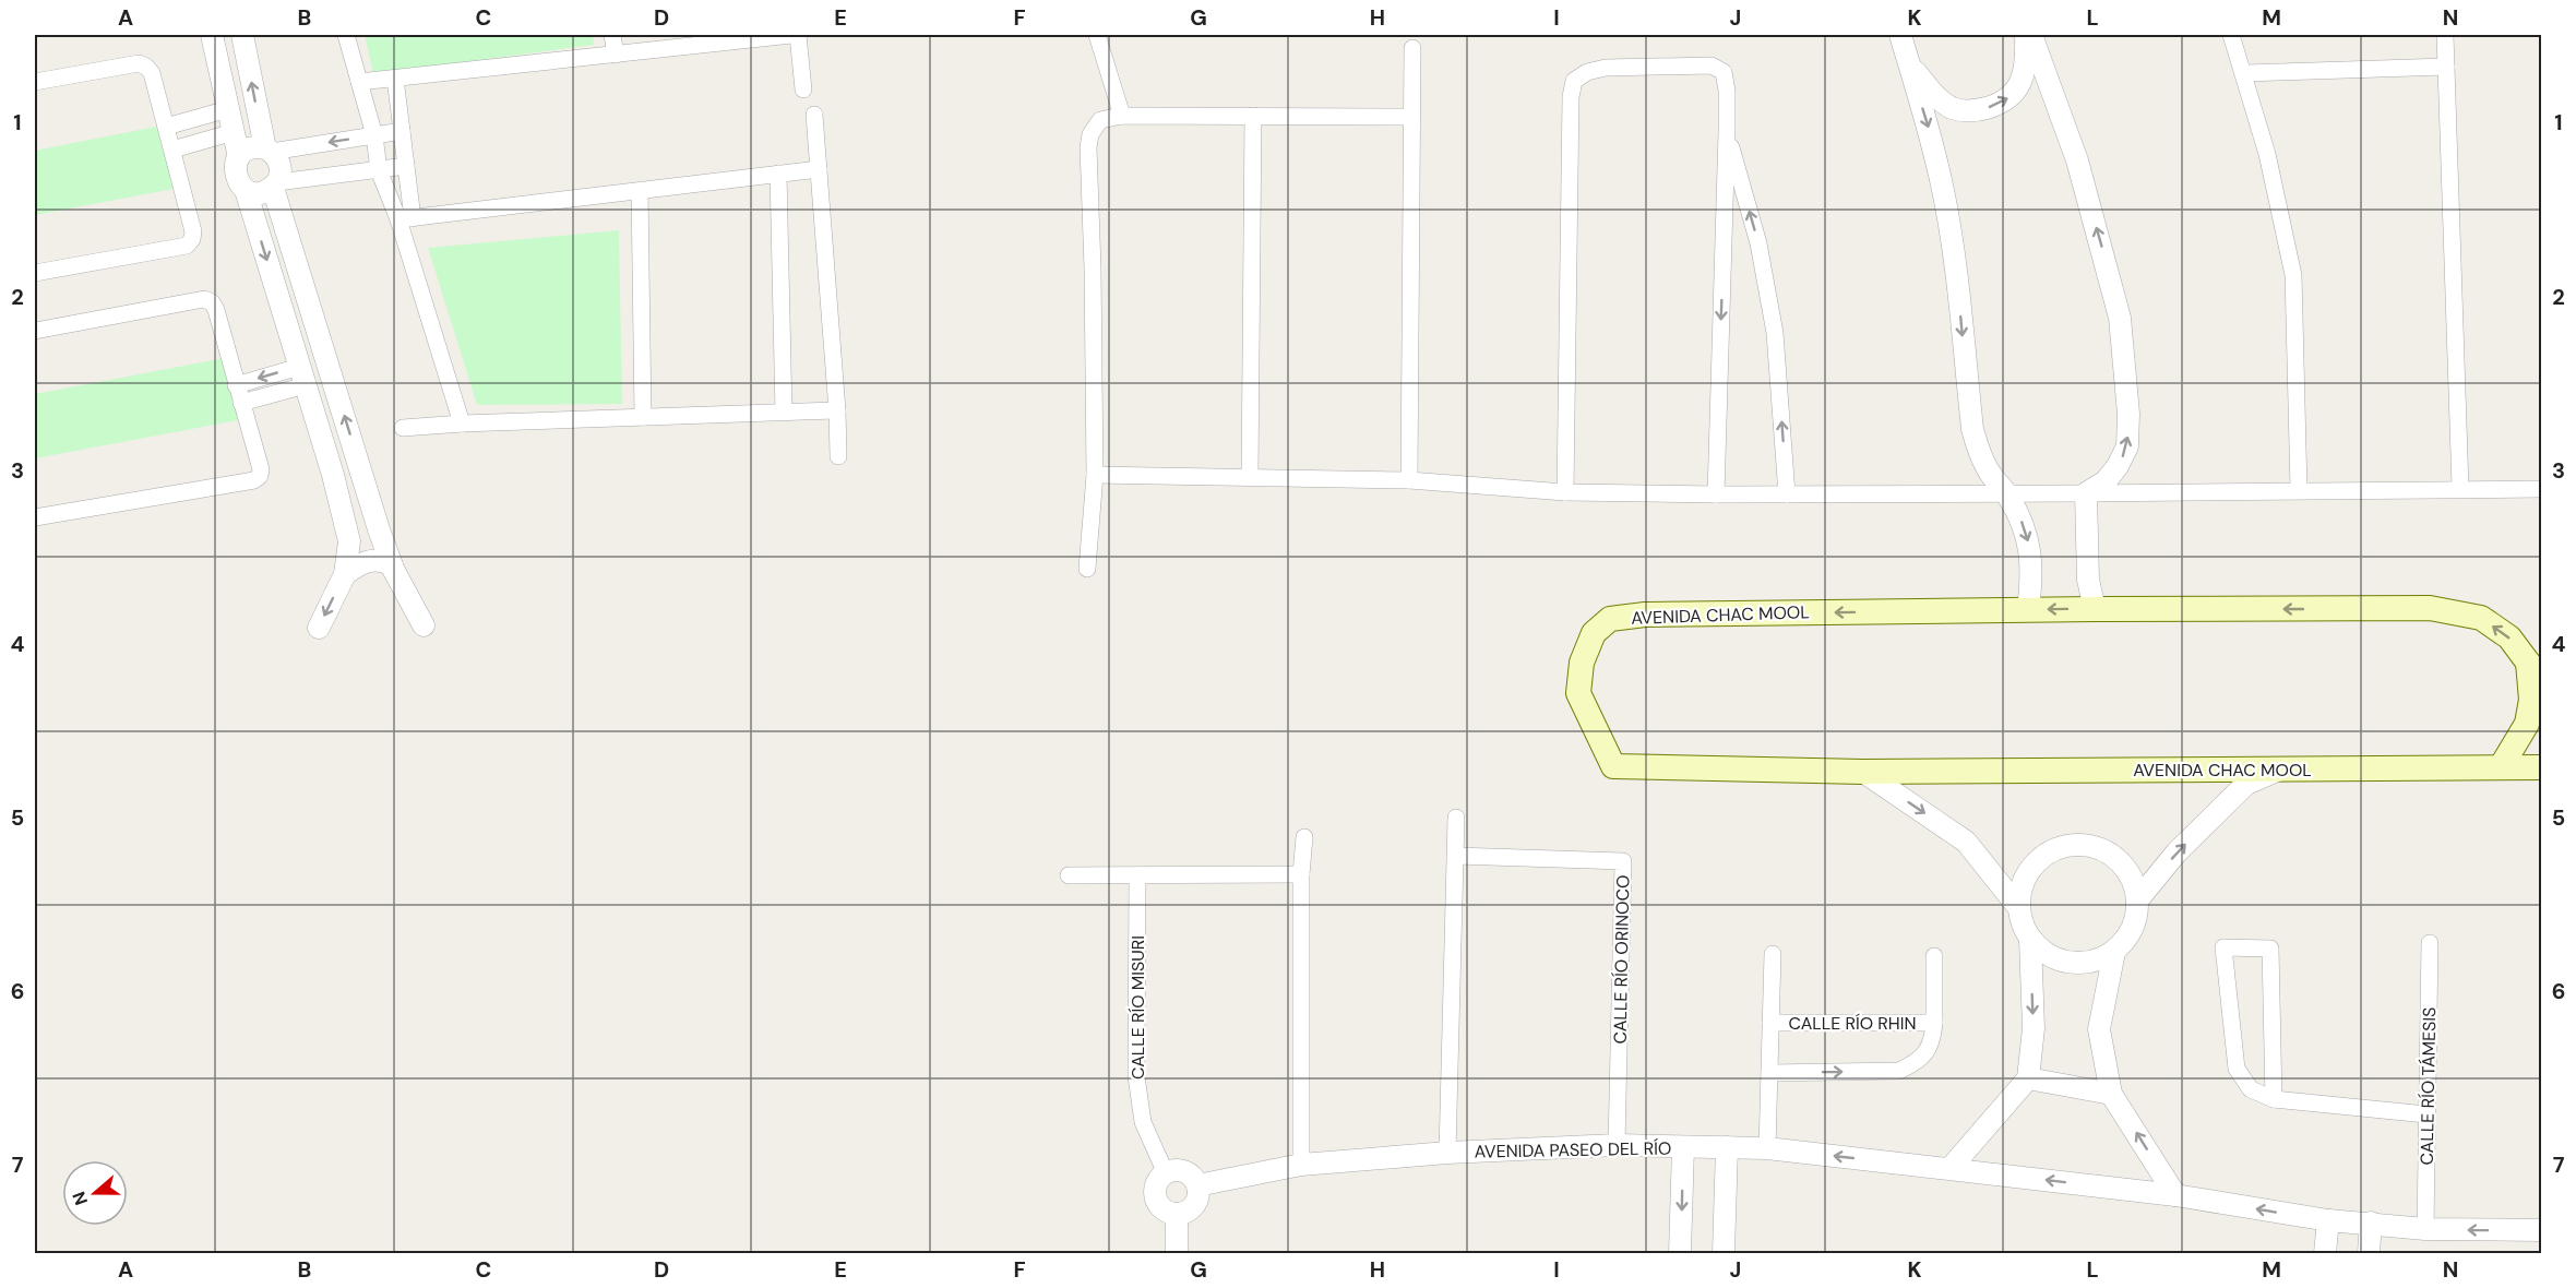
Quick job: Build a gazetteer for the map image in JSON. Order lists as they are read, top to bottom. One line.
{"streets":{"main road":["AVENIDA CHAC MOOL"],"street":["CALLE RÍO ORINOCO","CALLE RÍO MISURI","CALLE RÍO RHIN","CALLE RÍO TÁMESIS","AVENIDA PASEO DEL RÍO"]},"crossings":[["CALLE RÍO ORINOCO","AVENIDA PASEO DEL RÍO"],["CALLE RÍO MISURI","AVENIDA PASEO DEL RÍO"],["CALLE RÍO RHIN","AVENIDA PASEO DEL RÍO"],["CALLE RÍO TÁMESIS","AVENIDA PASEO DEL RÍO"]],"one_way":["AVENIDA PASEO DEL RÍO"],"north":"left","grid":{"columns":["A","B","C","D","E","F","G","H","I","J","K","L","M","N"],"rows":["1","2","3","4","5","6","7"]}}
